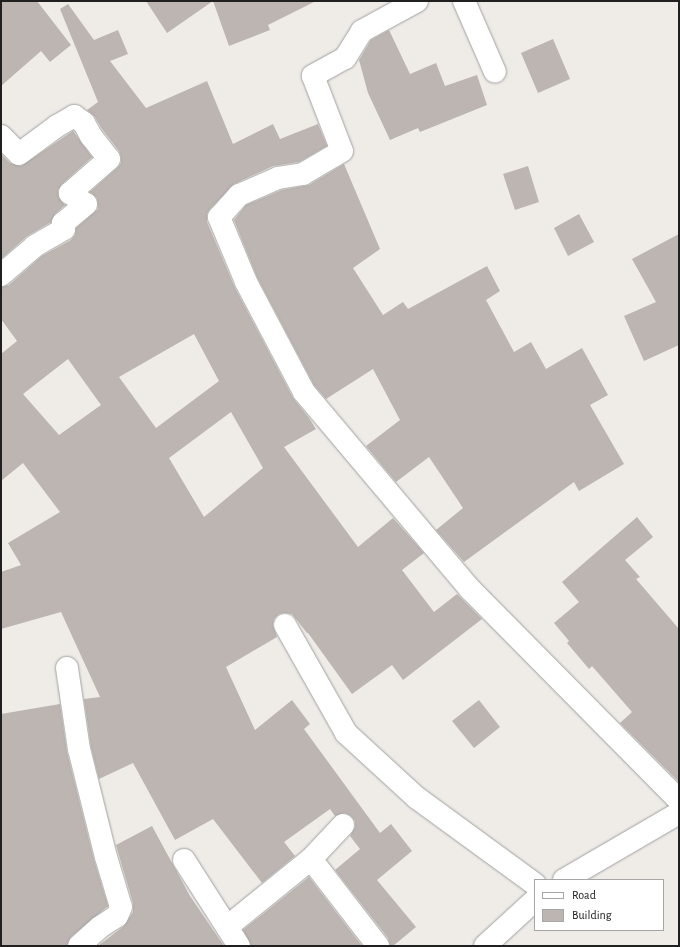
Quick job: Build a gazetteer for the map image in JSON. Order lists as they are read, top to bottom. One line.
{"legend":["Road","Building"]}
